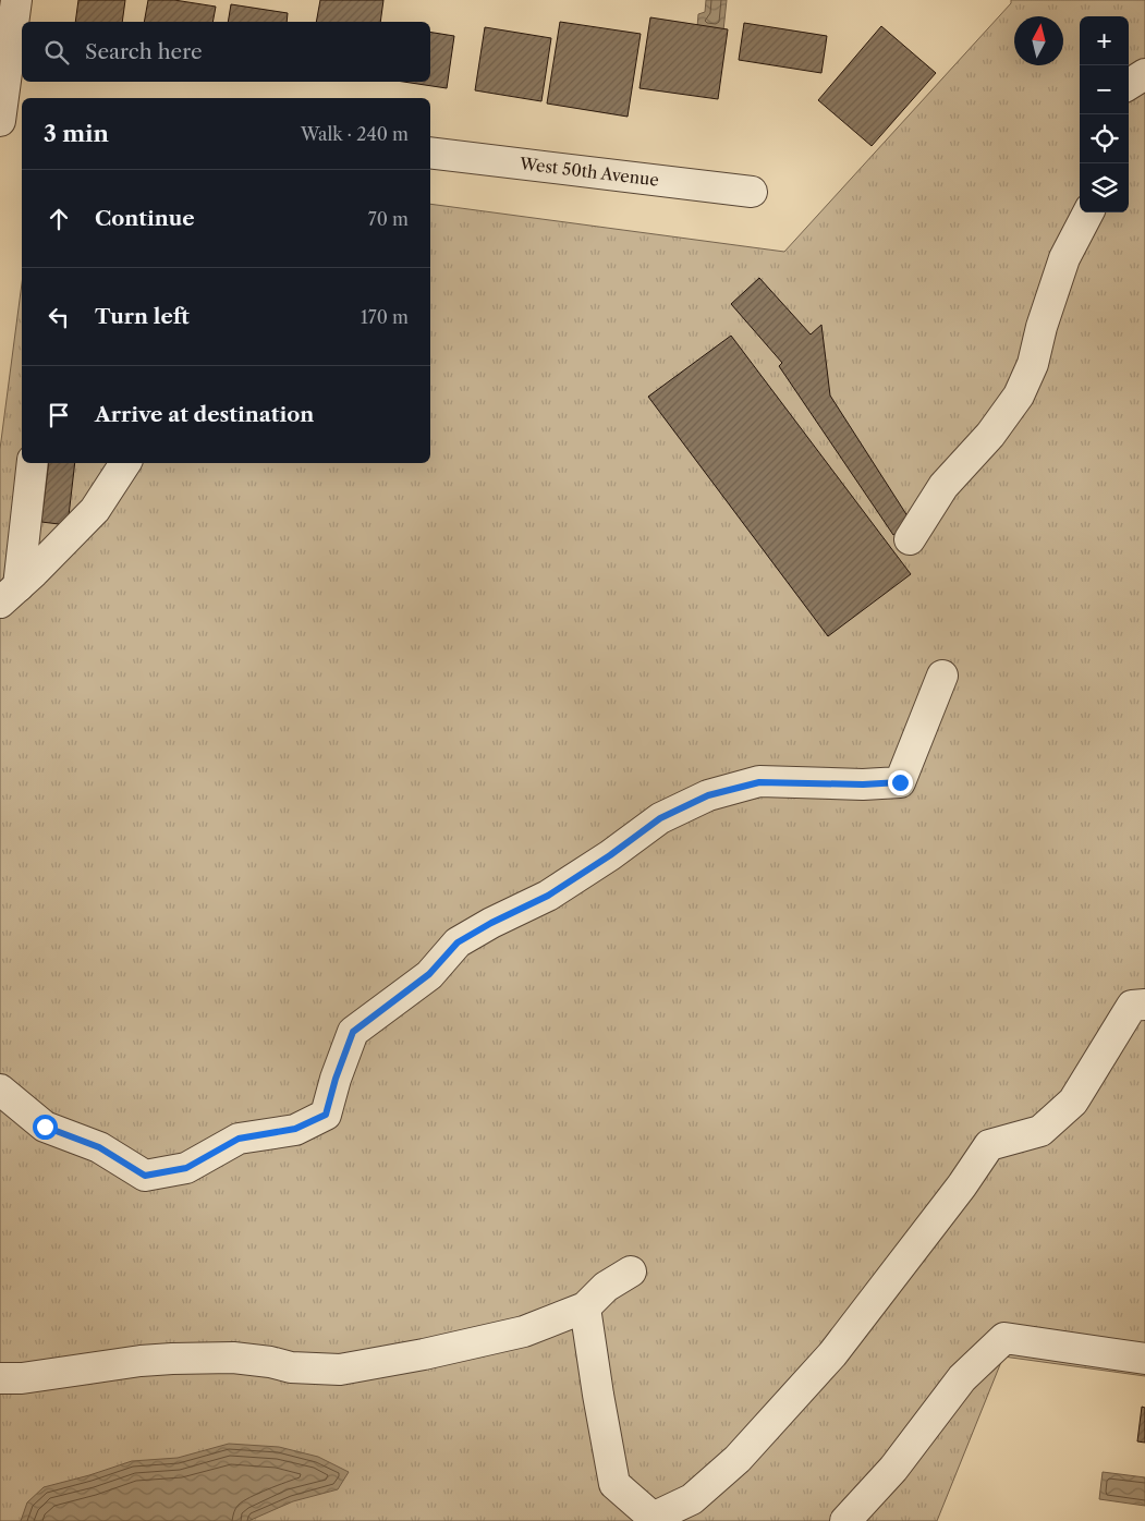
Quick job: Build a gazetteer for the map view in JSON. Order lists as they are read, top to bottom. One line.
{"streets":{"street":["West 50th Avenue"]},"north":"top","page":{"map_buttons":["+","−"],"search":"Search here","heading":["3 min","Walk · 240 m"],"list":[["Continue","70 m"],["Turn left","170 m"],"Arrive at destination"]}}
